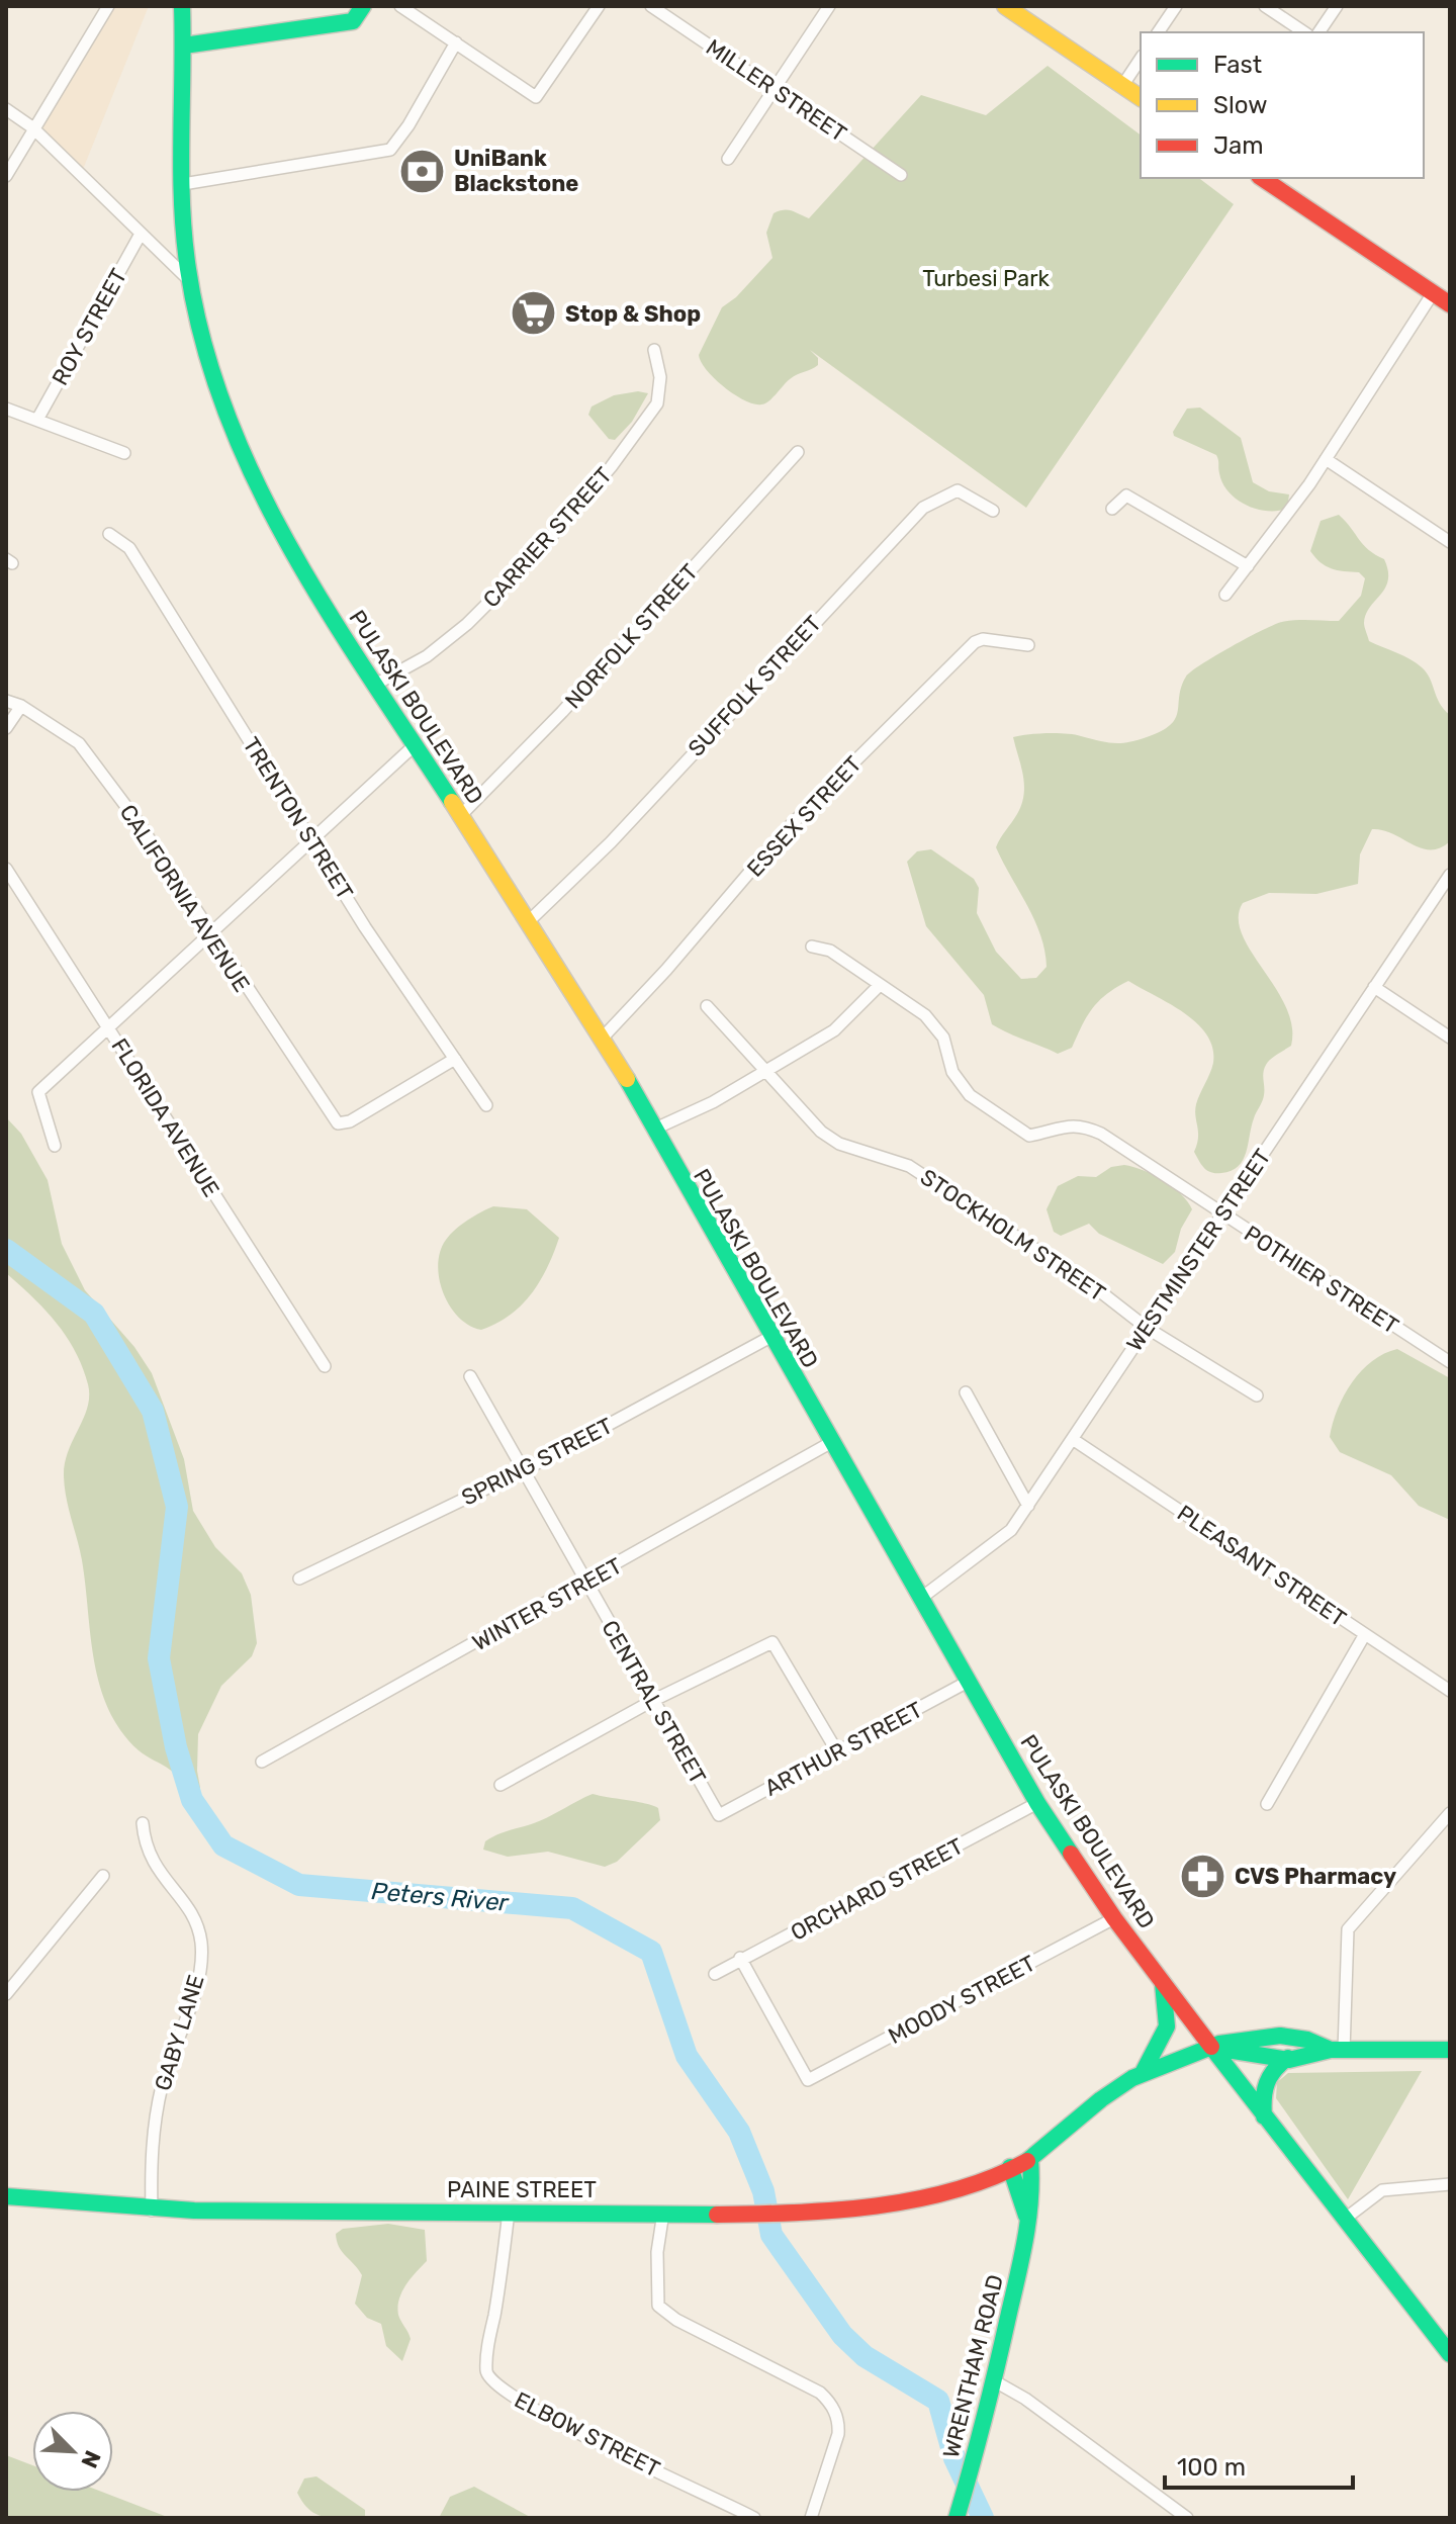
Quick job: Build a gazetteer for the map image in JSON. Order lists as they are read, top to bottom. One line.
{"streets":{"main road":["PULASKI BOULEVARD","PAINE STREET","WRENTHAM ROAD"],"street":["MILLER STREET","ROY STREET","CARRIER STREET","NORFOLK STREET","SUFFOLK STREET","ESSEX STREET","TRENTON STREET","CALIFORNIA AVENUE","FLORIDA AVENUE","STOCKHOLM STREET","WESTMINSTER STREET","POTHIER STREET","SPRING STREET","PLEASANT STREET","WINTER STREET","CENTRAL STREET","ARTHUR STREET","ORCHARD STREET","MOODY STREET","GABY LANE","ELBOW STREET"]},"crossings":[["CARRIER STREET","PULASKI BOULEVARD"],["NORFOLK STREET","PULASKI BOULEVARD"],["SUFFOLK STREET","PULASKI BOULEVARD"],["PULASKI BOULEVARD","ESSEX STREET"],["PULASKI BOULEVARD","WESTMINSTER STREET"],["PULASKI BOULEVARD","SPRING STREET"],["PULASKI BOULEVARD","WINTER STREET"],["PULASKI BOULEVARD","ARTHUR STREET"],["PULASKI BOULEVARD","ORCHARD STREET"],["PULASKI BOULEVARD","MOODY STREET"],["PULASKI BOULEVARD","PAINE STREET"],["TRENTON STREET","CALIFORNIA AVENUE"],["STOCKHOLM STREET","WESTMINSTER STREET"],["WESTMINSTER STREET","POTHIER STREET"],["WESTMINSTER STREET","PLEASANT STREET"],["SPRING STREET","CENTRAL STREET"],["WINTER STREET","CENTRAL STREET"],["CENTRAL STREET","ARTHUR STREET"],["ORCHARD STREET","MOODY STREET"],["GABY LANE","PAINE STREET"],["PAINE STREET","WRENTHAM ROAD"],["PAINE STREET","ELBOW STREET"]],"water":["Peters River"],"parks":["Turbesi Park"],"places":{"bank":["UniBank Blackstone"],"supermarket":["Stop & Shop"],"pharmacy":["CVS Pharmacy"]},"legend":["Fast","Slow","Jam"],"scale_bar":"100 m","north":"bottom right"}
